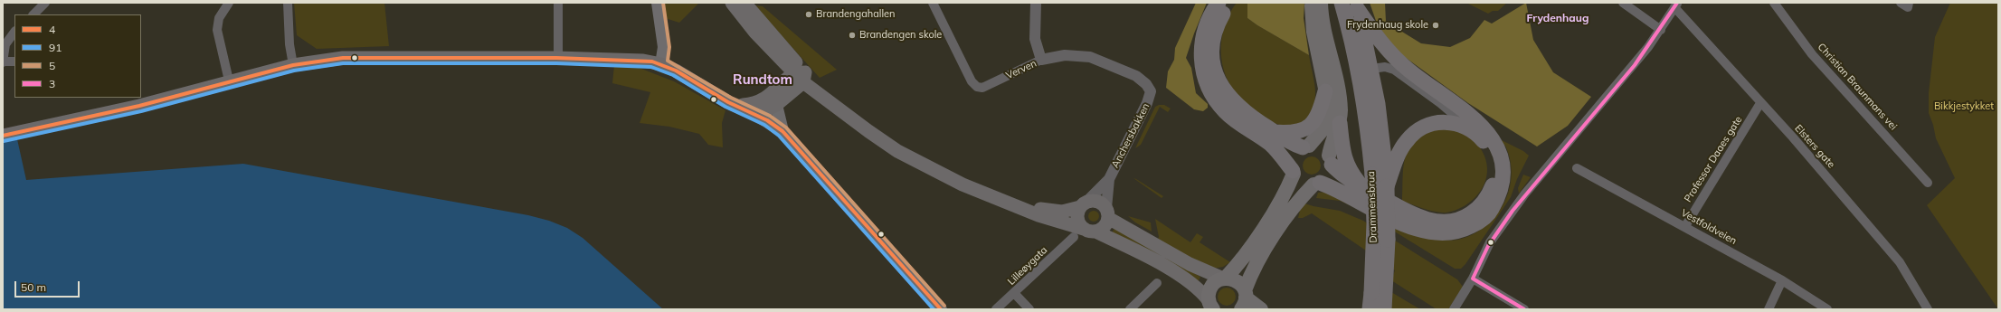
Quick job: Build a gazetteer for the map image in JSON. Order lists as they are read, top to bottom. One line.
{"streets":{"highway":["Drammensbrua"],"street":["Verven","Christian Braunmans vei","Anchersbakken","Elsters gate","Professor Daaes gate","Vestfoldveien","Lilleøygata"]},"crossings":[["Verven","Anchersbakken"],["Elsters gate","Professor Daaes gate"],["Professor Daaes gate","Vestfoldveien"]],"districts":["Frydenhaug","Rundtom"],"parks":["Bikkjestykket"],"places":["Brandengahallen","Frydenhaug skole","Brandengen skole"],"lines":["transit line 5","transit line 3","transit line 4","transit line 91"],"legend":["4","91","5","3"],"scale_bar":"50 m"}
